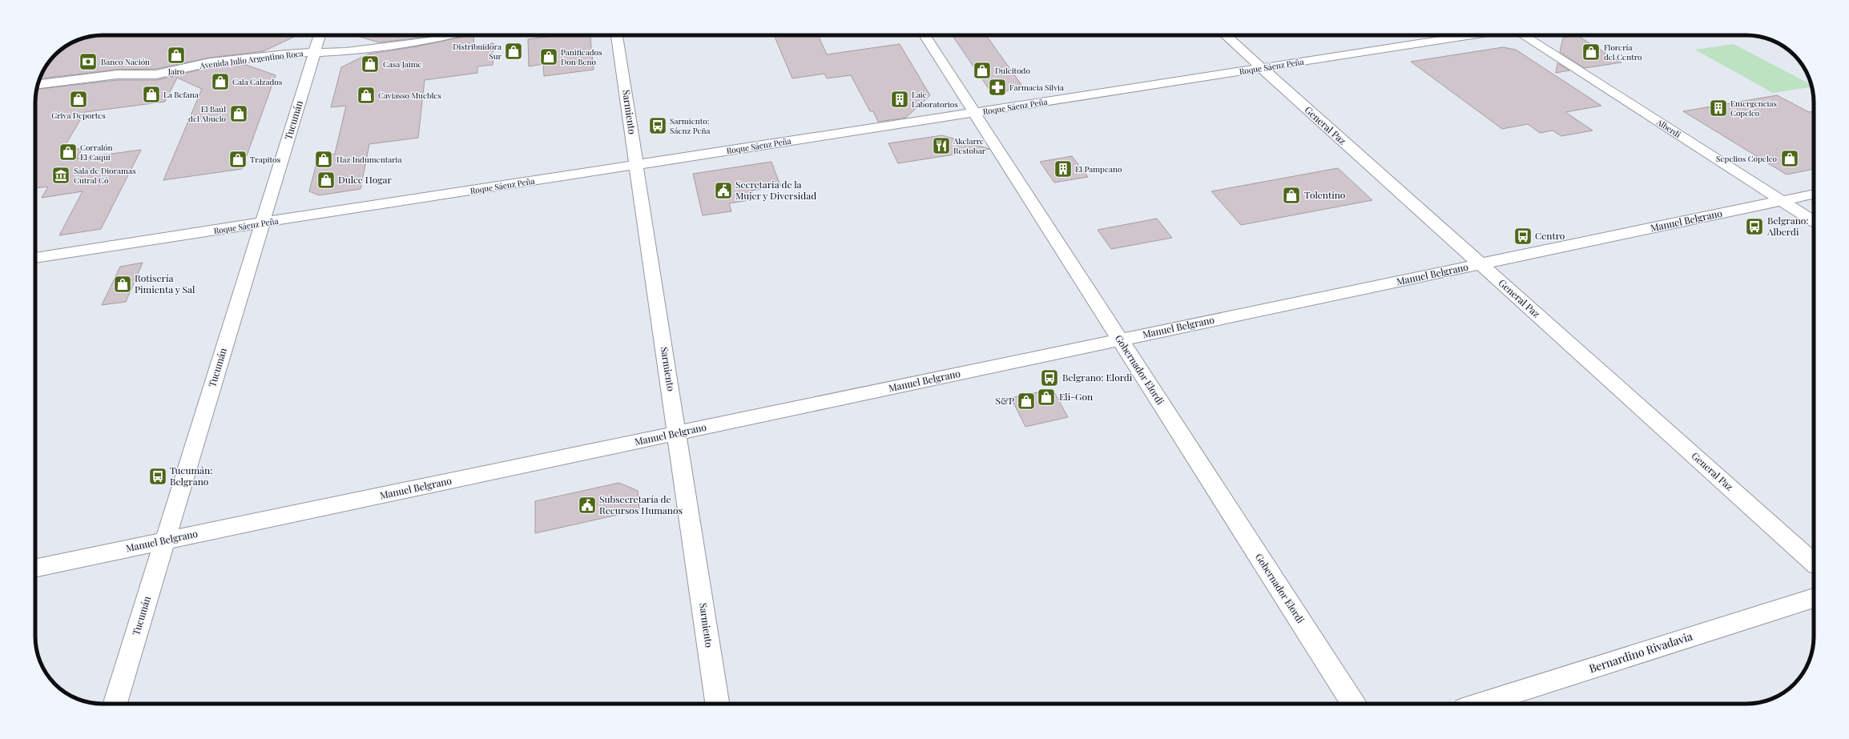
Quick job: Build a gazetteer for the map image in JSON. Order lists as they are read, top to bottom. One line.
{"streets":{"street":["Avenida Julio Argentino Roca","Roque Sáenz Peña","Sarmiento","Tucumán","General Paz","Alberdi","Manuel Belgrano","Gobernador Elordi","Bernardino Rivadavia"]},"crossings":[["Avenida Julio Argentino Roca","Tucumán"],["Roque Sáenz Peña","Sarmiento"],["Roque Sáenz Peña","Tucumán"],["Roque Sáenz Peña","General Paz"],["Roque Sáenz Peña","Gobernador Elordi"],["Sarmiento","Manuel Belgrano"],["Tucumán","Manuel Belgrano"],["General Paz","Manuel Belgrano"],["Alberdi","Manuel Belgrano"],["Manuel Belgrano","Gobernador Elordi"]],"places":{"shop":["Distribuidora Sur","Florería del Centro","Jairo","Panificados Don Beno","Casa Jaime","Dulcitodo","Cala Calzados","La Befana","Caviasso Muebles","Griva Deportes","El Baúl del Abuelo","Corralón El Caqui","Sepelios Copelco","Trapitos","Haz Indumentaria","Dulce Hogar","Tolentino","Rotisería Pimienta y Sal","Eli-Gon","S&P"],"bank":["Banco Nación"],"pharmacy":["Farmacia Silvia"],"building":["Laic Laboratorios","Emergencias Copelco","El Pampeano"],"bus stop":["Sarmiento: Sáenz Peña","Belgrano: Alberdi","Centro","Belgrano: Elordi","Tucumán: Belgrano"],"restaurant":["Akelarre Restobar"],"museum":["Sala de Dioramas Cutral Có"],"public building":["Secretaria de la Mujer y Diversidad","Subsecretaría de Recursos Humanos"]}}
